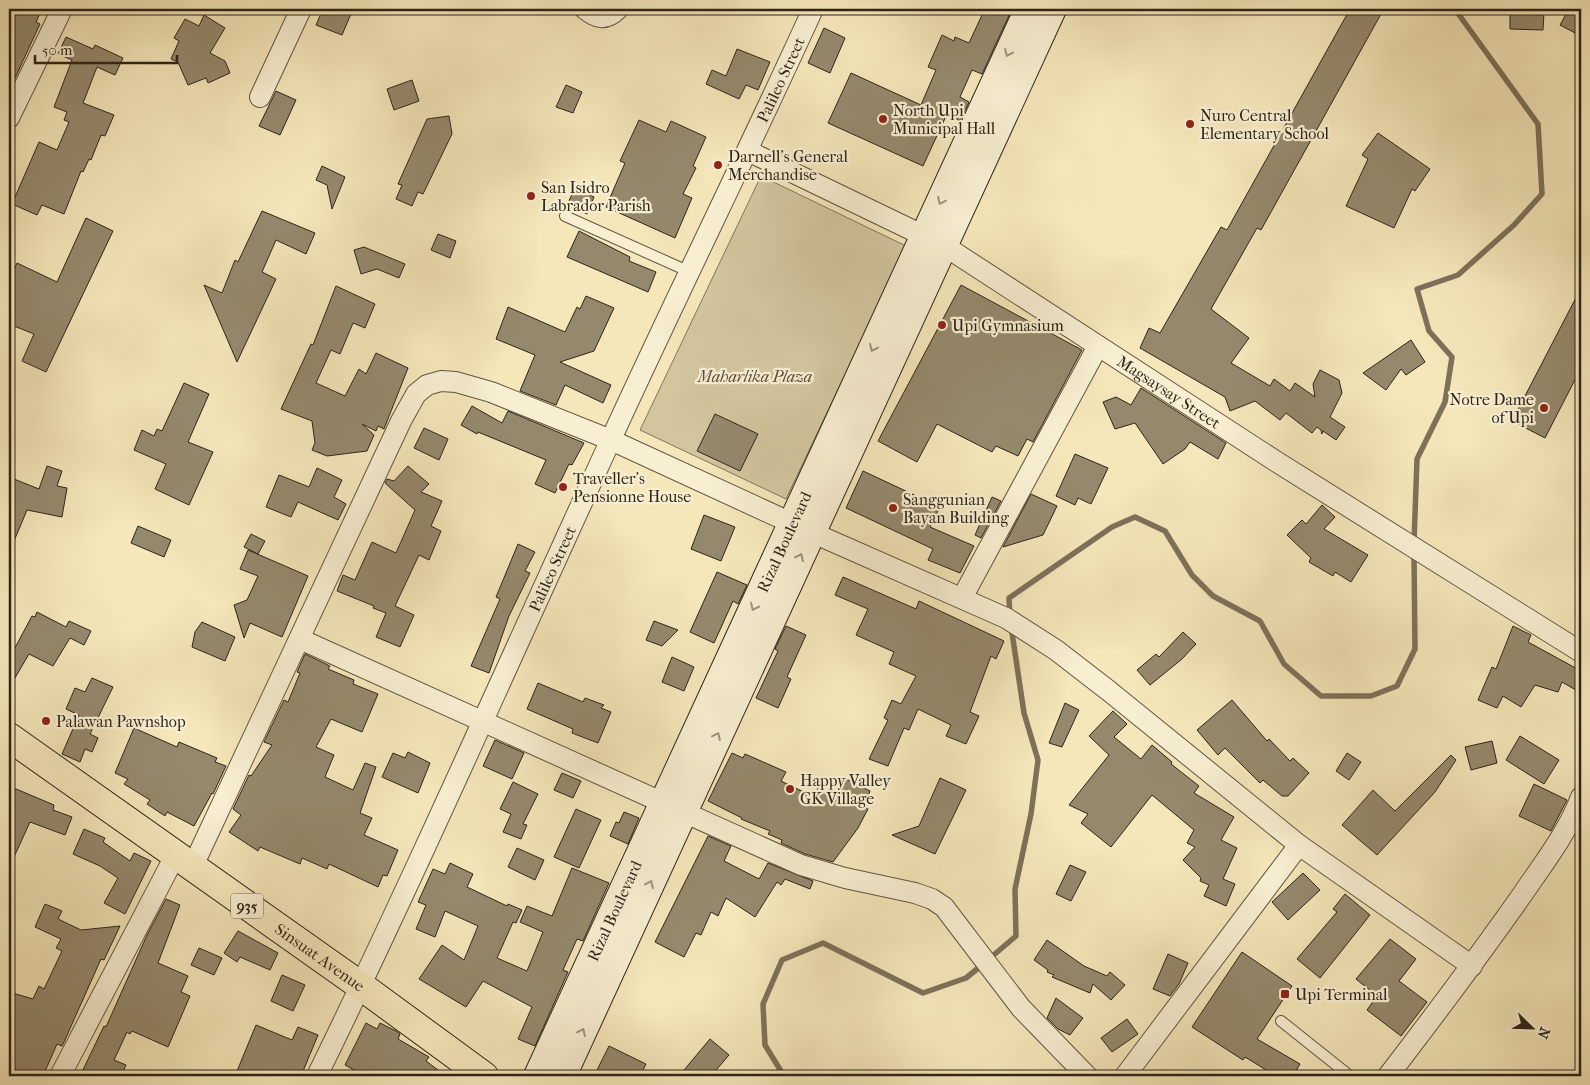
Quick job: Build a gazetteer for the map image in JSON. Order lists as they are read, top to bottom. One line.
{"streets":{"main road":["Rizal Boulevard","935","Sinsuat Avenue"],"street":["Palileo Street","Magsaysay Street"]},"crossings":[["Palileo Street","Magsaysay Street"],["Palileo Street","Sinsuat Avenue"],["Magsaysay Street","Rizal Boulevard"]],"parks":["Maharlika Plaza"],"places":{"other":["North Upi Municipal Hall","Nuro Central Elementary School","Darnell's General Merchandise","San Isidro Labrador Parish","Upi Gymnasium","Notre Dame of Upi","Traveller's Pensionne House","Sanggunian Bayan Building","Palawan Pawnshop","Happy Valley GK Village"],"transit":["Upi Terminal"]},"scale_bar":"50 m","north":"bottom right"}
